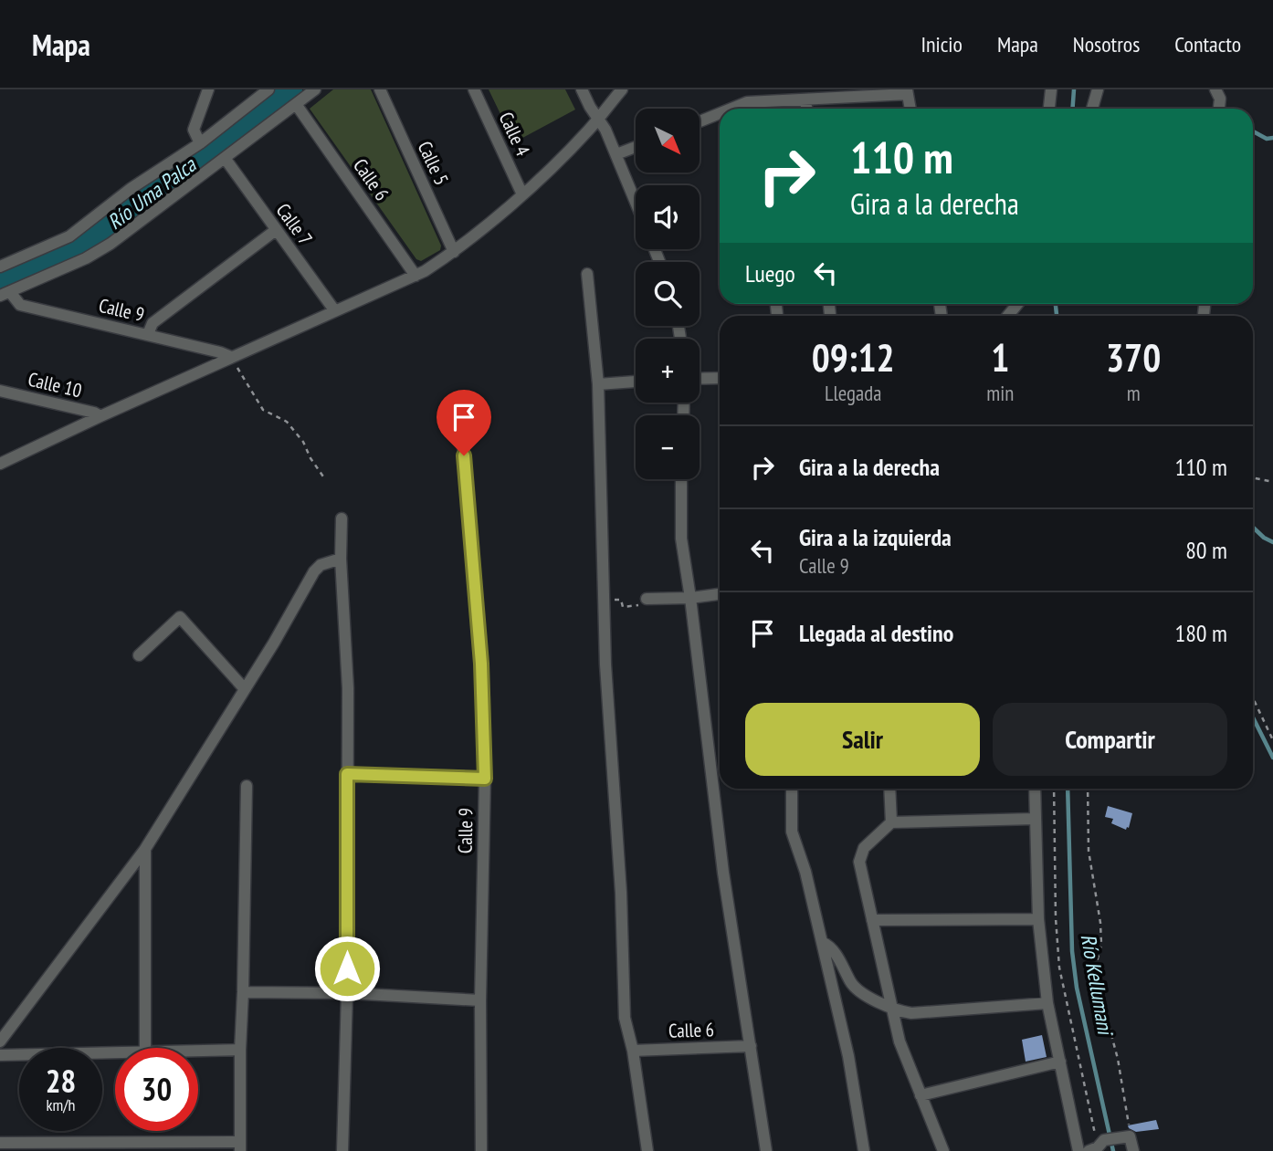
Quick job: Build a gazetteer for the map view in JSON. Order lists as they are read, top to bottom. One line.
{"streets":{"street":["Calle 4","Calle 5","Calle 6","Calle 7","Calle 9","Calle 10"]},"water":["Río Uma Palca","Río Kellumani"],"north":"bottom right","page":{"header":"Mapa","nav":["Inicio","Mapa","Nosotros","Contacto"],"map_buttons":["+","−"],"turn":["110 m","Gira a la derecha"],"then":"Luego","eta":["09:12","Llegada","1","min","370","m"],"list":[{"name":"Gira a la derecha","value":"110 m"},{"name":"Gira a la izquierda","note":"Calle 9","value":"80 m"},{"name":"Llegada al destino","value":"180 m"}],"buttons":["Salir","Compartir"],"speed":"28 km/h","limit":"30"}}
